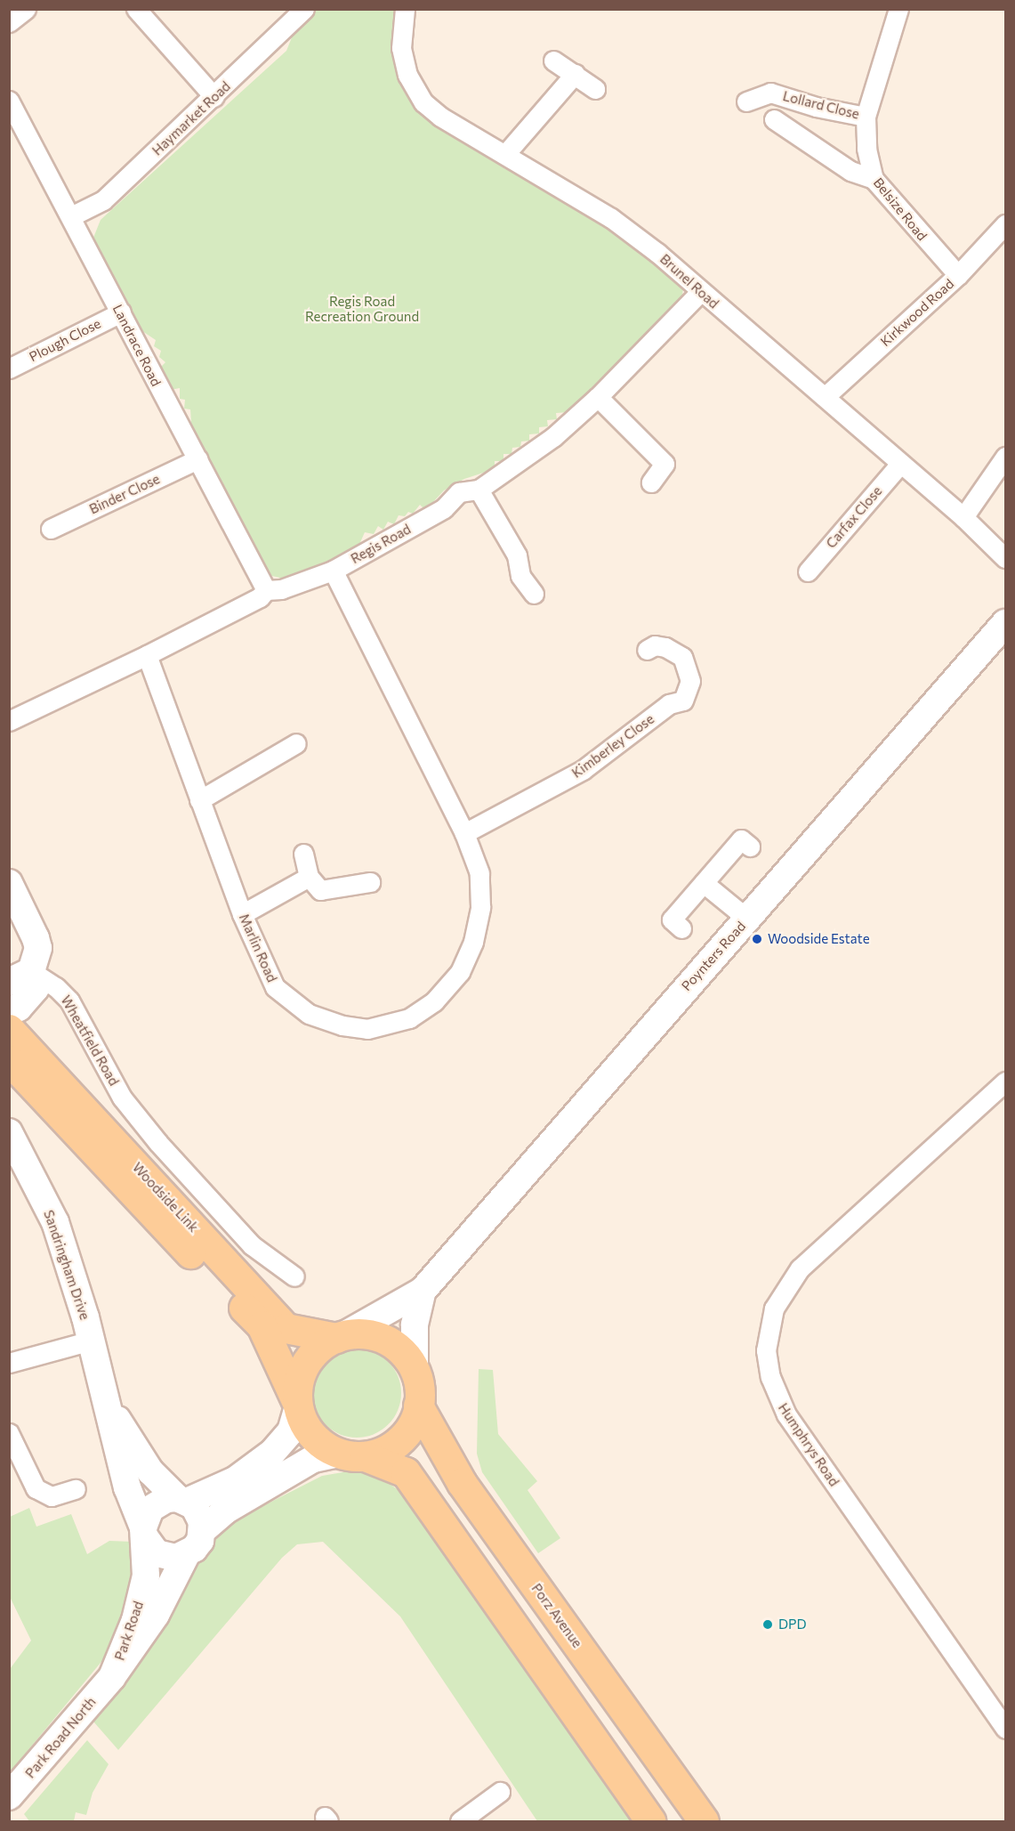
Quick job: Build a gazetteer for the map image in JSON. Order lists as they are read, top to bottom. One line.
{"streets":{"main road":["Woodside Link","Porz Avenue"],"street":["Lollard Close","Haymarket Road","Belsize Road","Brunel Road","Kirkwood Road","Plough Close","Landrace Road","Binder Close","Carfax Close","Regis Road","Kimberley Close","Marlin Road","Poynters Road","Wheatfield Road","Sandringham Drive","Humphrys Road","Park Road","Park Road North"]},"crossings":[["Lollard Close","Belsize Road"],["Haymarket Road","Landrace Road"],["Belsize Road","Kirkwood Road"],["Brunel Road","Kirkwood Road"],["Brunel Road","Carfax Close"],["Brunel Road","Regis Road"],["Plough Close","Landrace Road"],["Landrace Road","Binder Close"],["Landrace Road","Regis Road"],["Regis Road","Marlin Road"],["Kimberley Close","Marlin Road"],["Poynters Road","Woodside Link"],["Poynters Road","Porz Avenue"],["Woodside Link","Porz Avenue"],["Sandringham Drive","Park Road"],["Park Road","Park Road North"]],"parks":["Regis Road Recreation Ground"],"places":["Woodside Estate","DPD"]}
